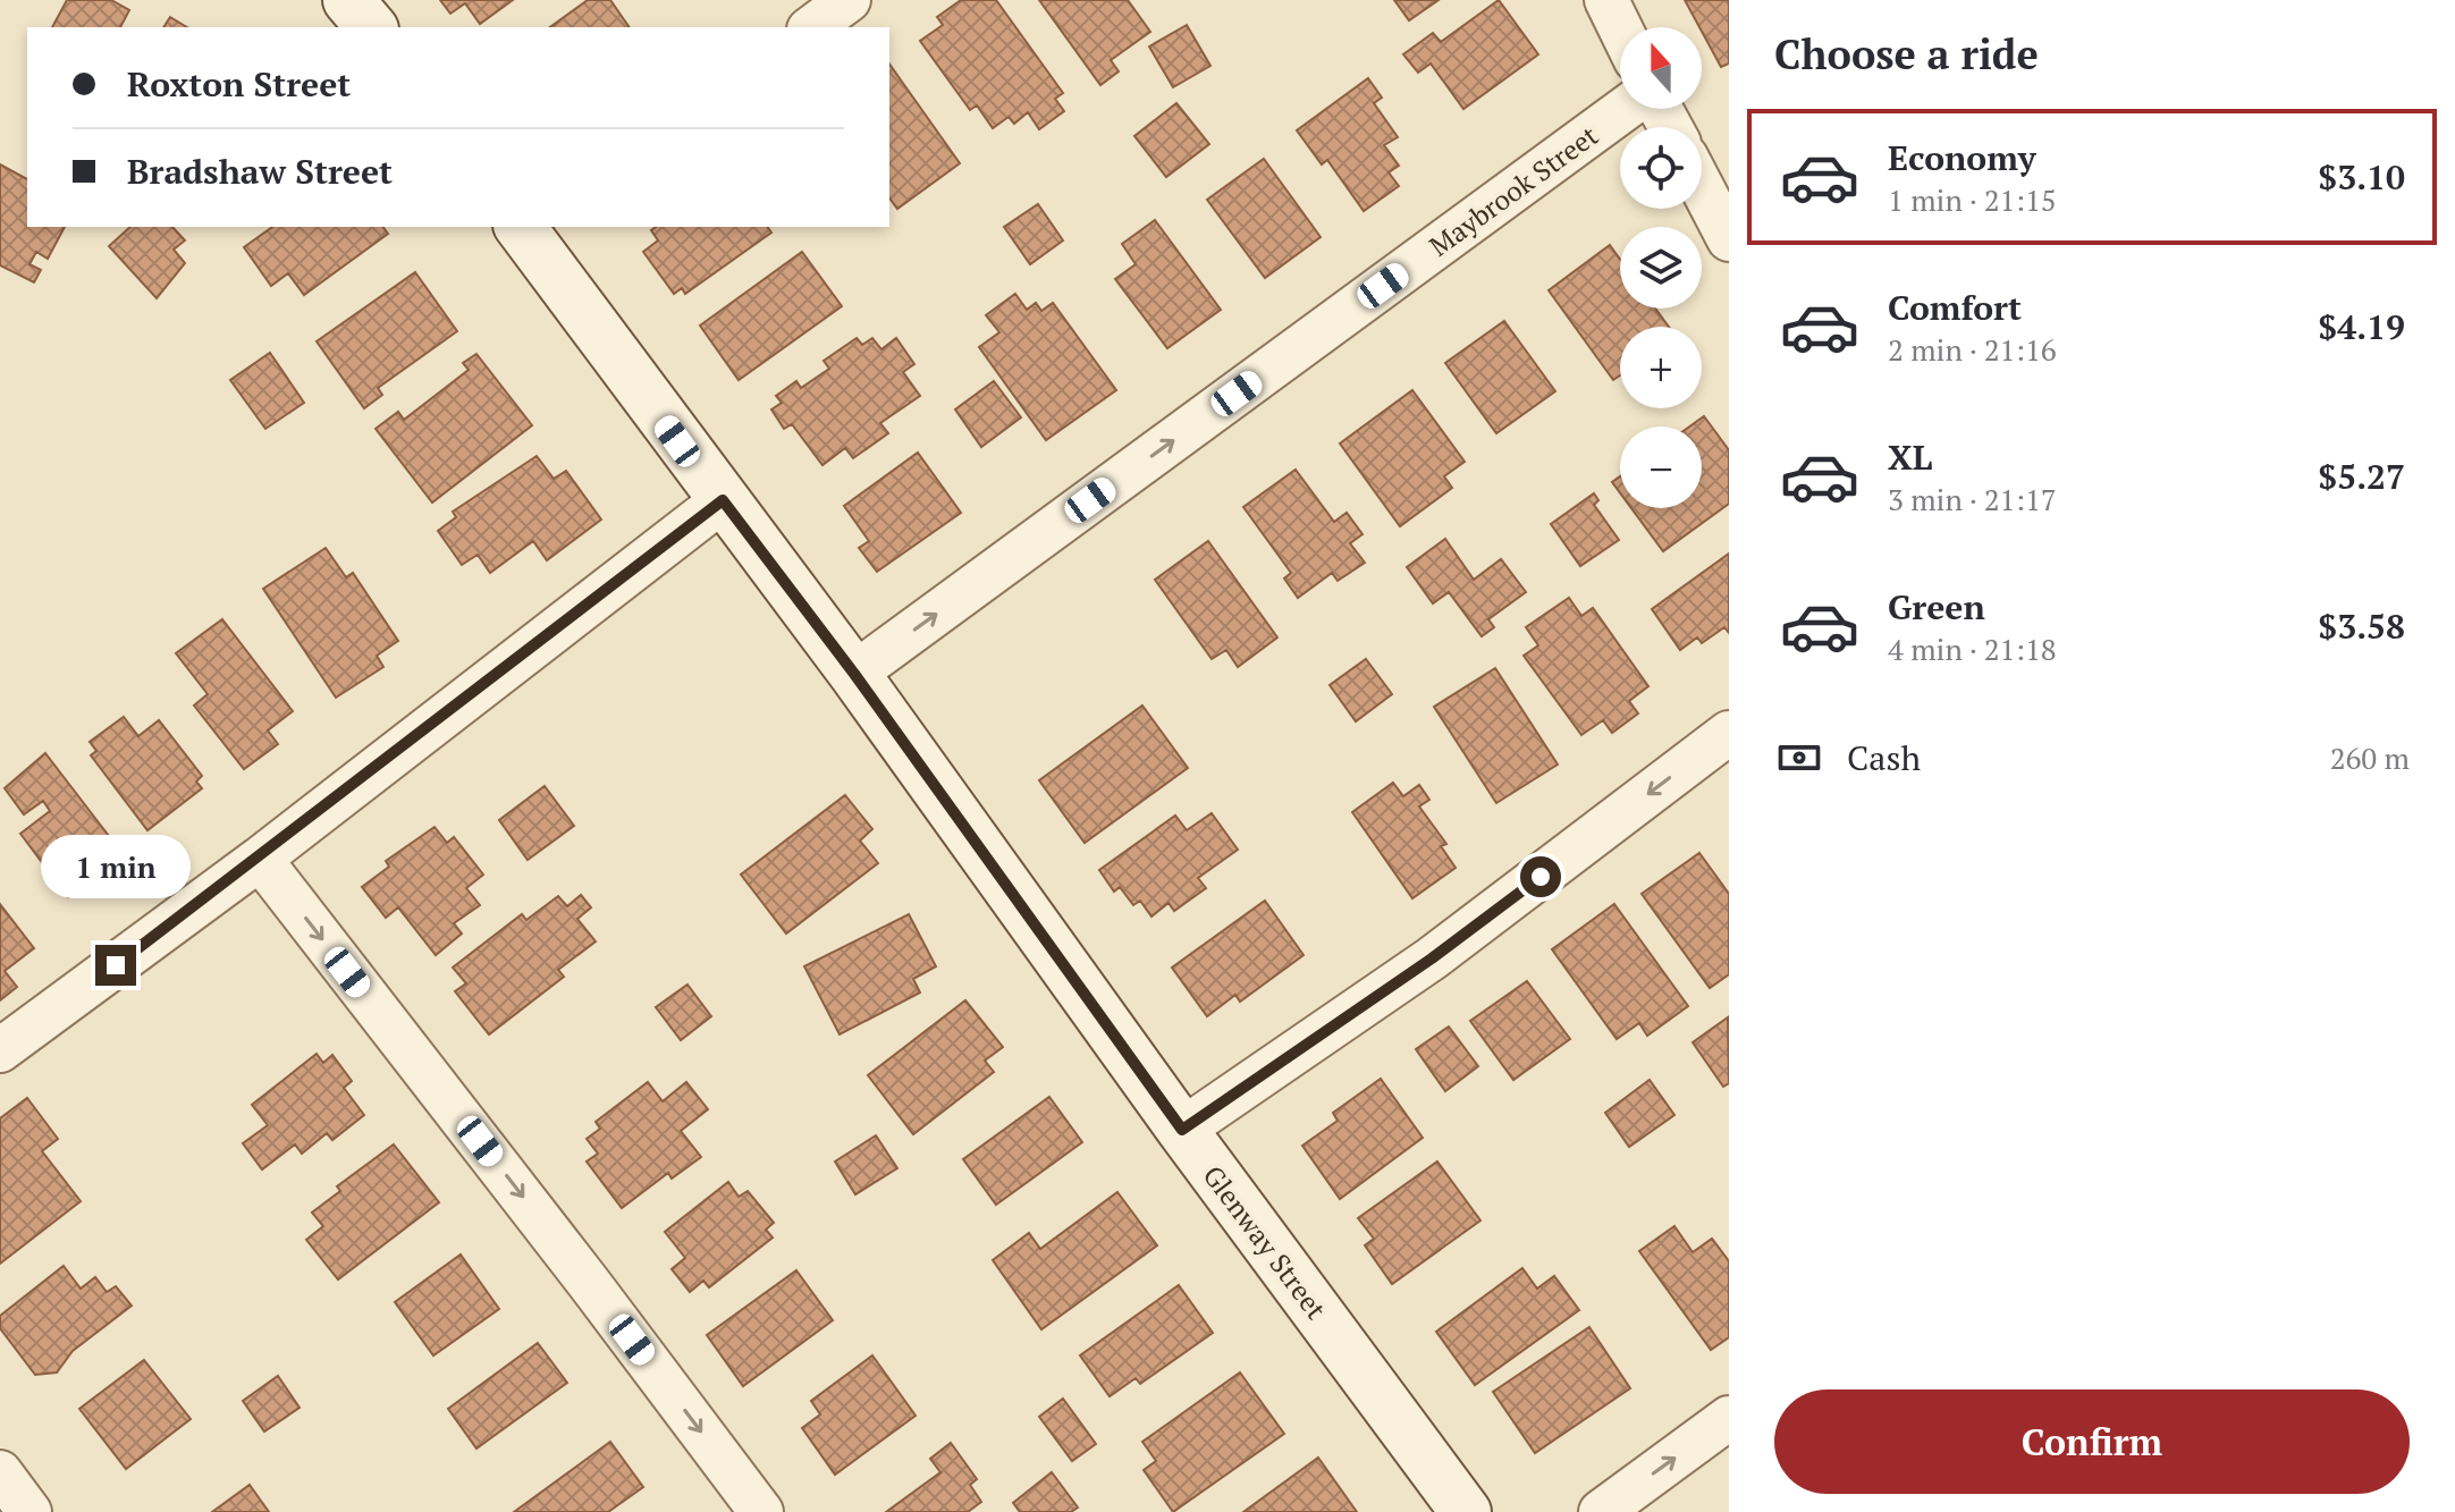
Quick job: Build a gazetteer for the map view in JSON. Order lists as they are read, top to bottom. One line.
{"streets":{"street":["Maybrook Street","Glenway Street"]},"crossings":[["Maybrook Street","Glenway Street"]],"one_way":["Maybrook Street"],"north":"top","page":{"heading":"Choose a ride","map_buttons":["+","−"],"banner":["Roxton Street","Bradshaw Street"],"list":[{"name":"Economy","note":"1 min · 21:15","value":"$3.10"},{"name":"Comfort","note":"2 min · 21:16","value":"$4.19"},{"name":"XL","note":"3 min · 21:17","value":"$5.27"},{"name":"Green","note":"4 min · 21:18","value":"$3.58"}],"pay":["Cash","260 m"],"bubble":"1 min","buttons":"Confirm"}}
